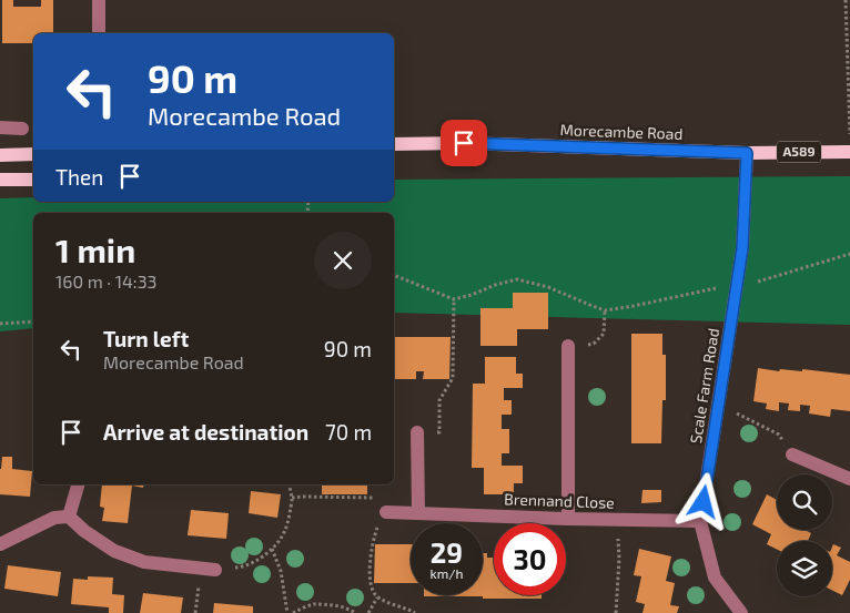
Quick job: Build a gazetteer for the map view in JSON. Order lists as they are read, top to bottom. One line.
{"streets":{"main road":["Morecambe Road","A589"],"street":["Scale Farm Road","Brennand Close"]},"crossings":[["Morecambe Road","Scale Farm Road"],["Scale Farm Road","Brennand Close"]],"page":{"turn":["90 m","Morecambe Road"],"then":"Then","heading":["1 min","160 m · 14:33"],"list":[{"name":"Turn left","note":"Morecambe Road","value":"90 m"},{"name":"Arrive at destination","value":"70 m"}],"speed":"29 km/h","limit":"30"}}
